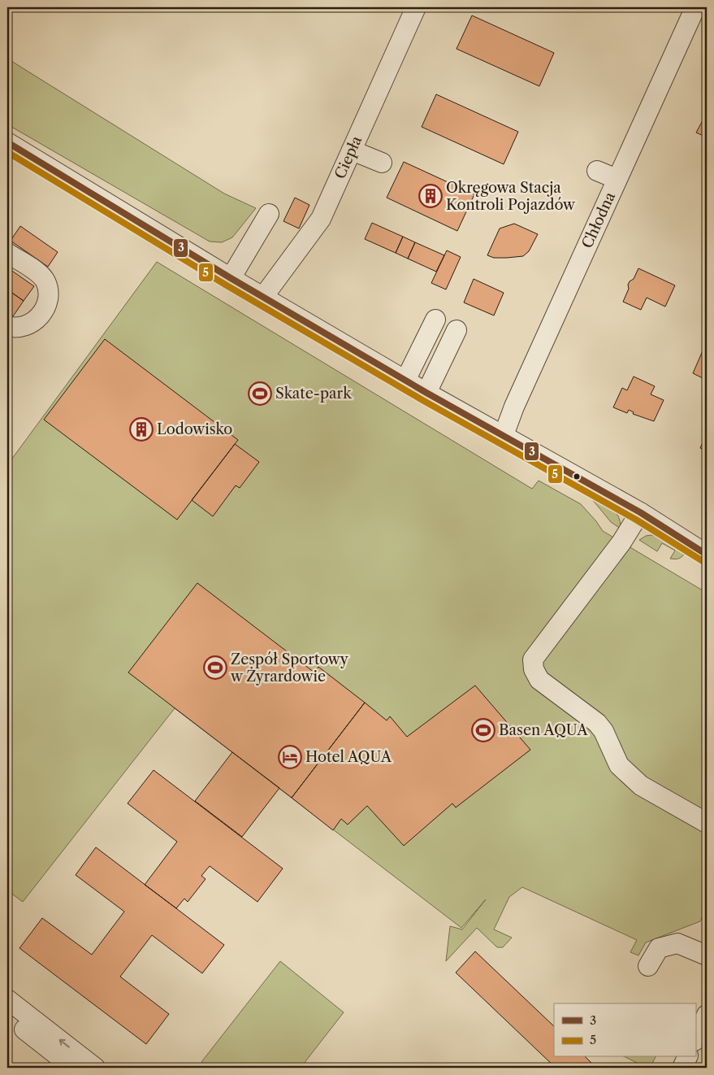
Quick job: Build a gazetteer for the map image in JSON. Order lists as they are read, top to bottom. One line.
{"streets":{"street":["Ciepła","Chłodna"]},"places":{"building":["Okręgowa Stacja Kontroli Pojazdów","Lodowisko"],"sports":["Skate-park","Zespół Sportowy w Żyrardowie","Basen AQUA"],"hotel":["Hotel AQUA"]},"lines":["transit line 3","transit line 5"],"legend":["3","5"]}
